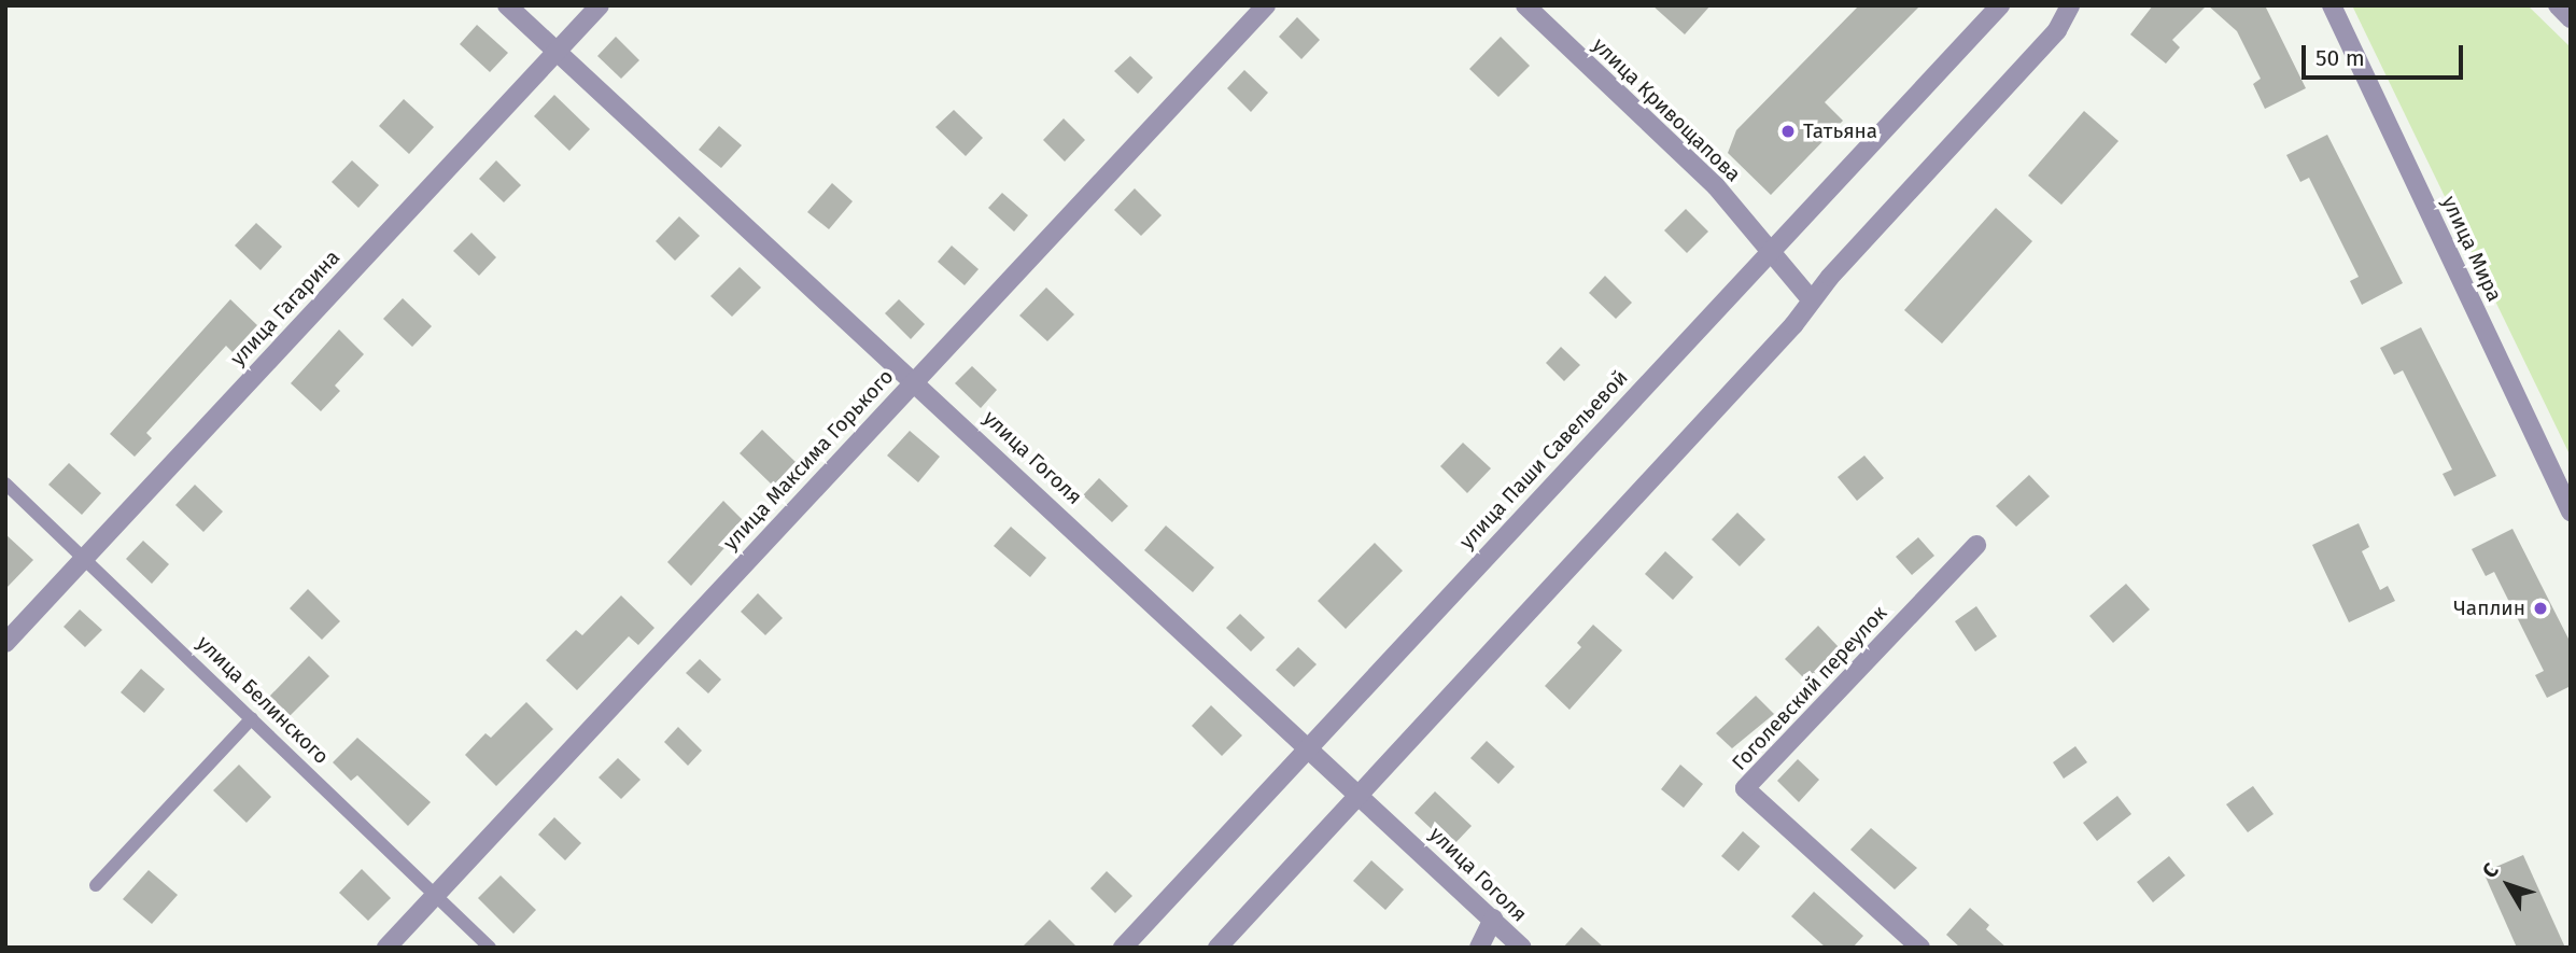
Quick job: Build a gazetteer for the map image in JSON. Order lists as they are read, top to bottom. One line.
{"streets":{"street":["улица Кривощапова","улица Мира","улица Гагарина","улица Гоголя","улица Максима Горького","улица Паши Савельевой","Гоголевский переулок"],"lane":["улица Белинского"]},"crossings":[["улица Кривощапова","улица Паши Савельевой"],["улица Гагарина","улица Гоголя"],["улица Гагарина","улица Белинского"],["улица Гоголя","улица Максима Горького"],["улица Гоголя","улица Паши Савельевой"],["улица Максима Горького","улица Белинского"]],"places":["Татьяна","Чаплин"],"scale_bar":"50 m","north":"top left"}
